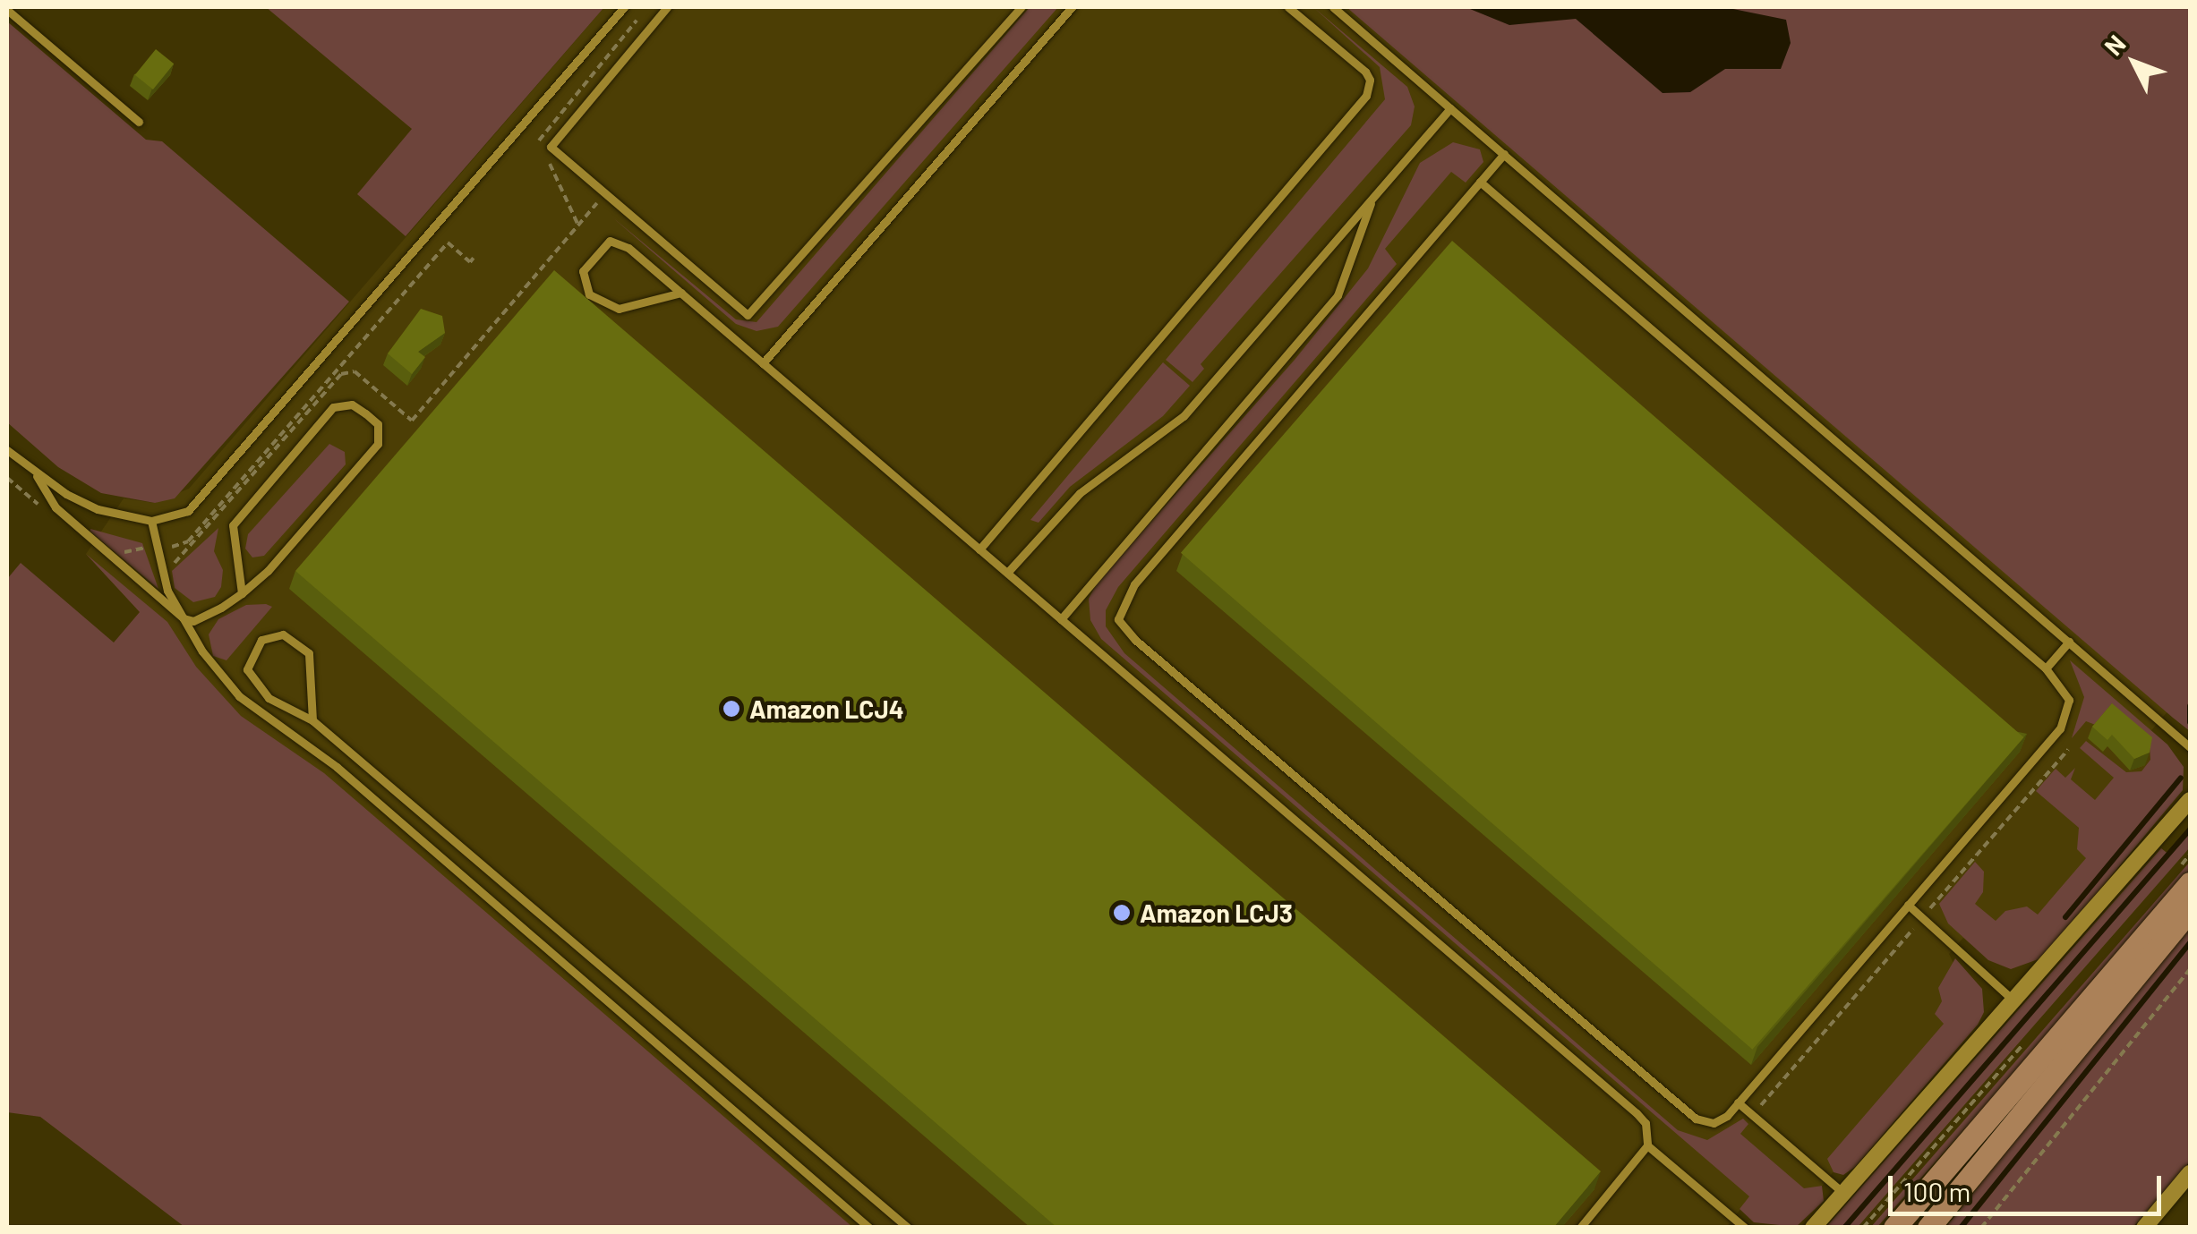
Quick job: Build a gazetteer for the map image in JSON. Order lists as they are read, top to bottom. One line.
{"places":["Amazon LCJ4","Amazon LCJ3"],"scale_bar":"100 m","north":"top left"}
